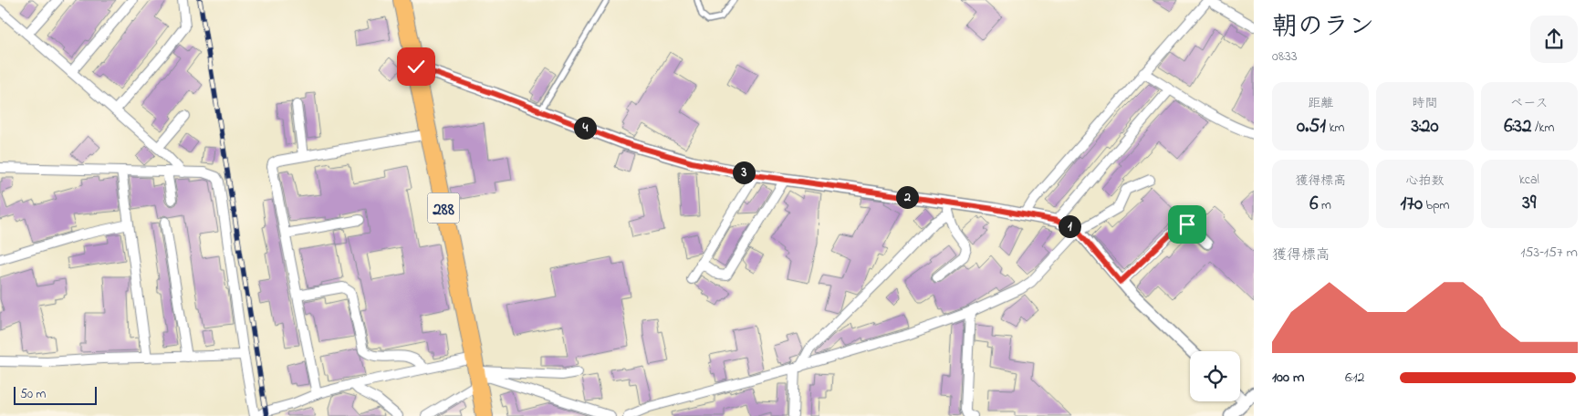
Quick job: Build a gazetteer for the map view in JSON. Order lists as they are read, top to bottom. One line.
{"streets":{"highway":["288"]},"scale_bar":"50 m","page":{"heading":["朝のラン","08:33"],"stats":[["距離","0.51 km"],["時間","3:20"],["ペース","6:32 /km"],["獲得標高","6 m"],["心拍数","170 bpm"],["kcal","39"]],"pins":["4","3","2","1"],"chart":["獲得標高","153–157 m"],"list":[{"name":"100 m","note":"6:12"}],"scale":"50 m"}}
